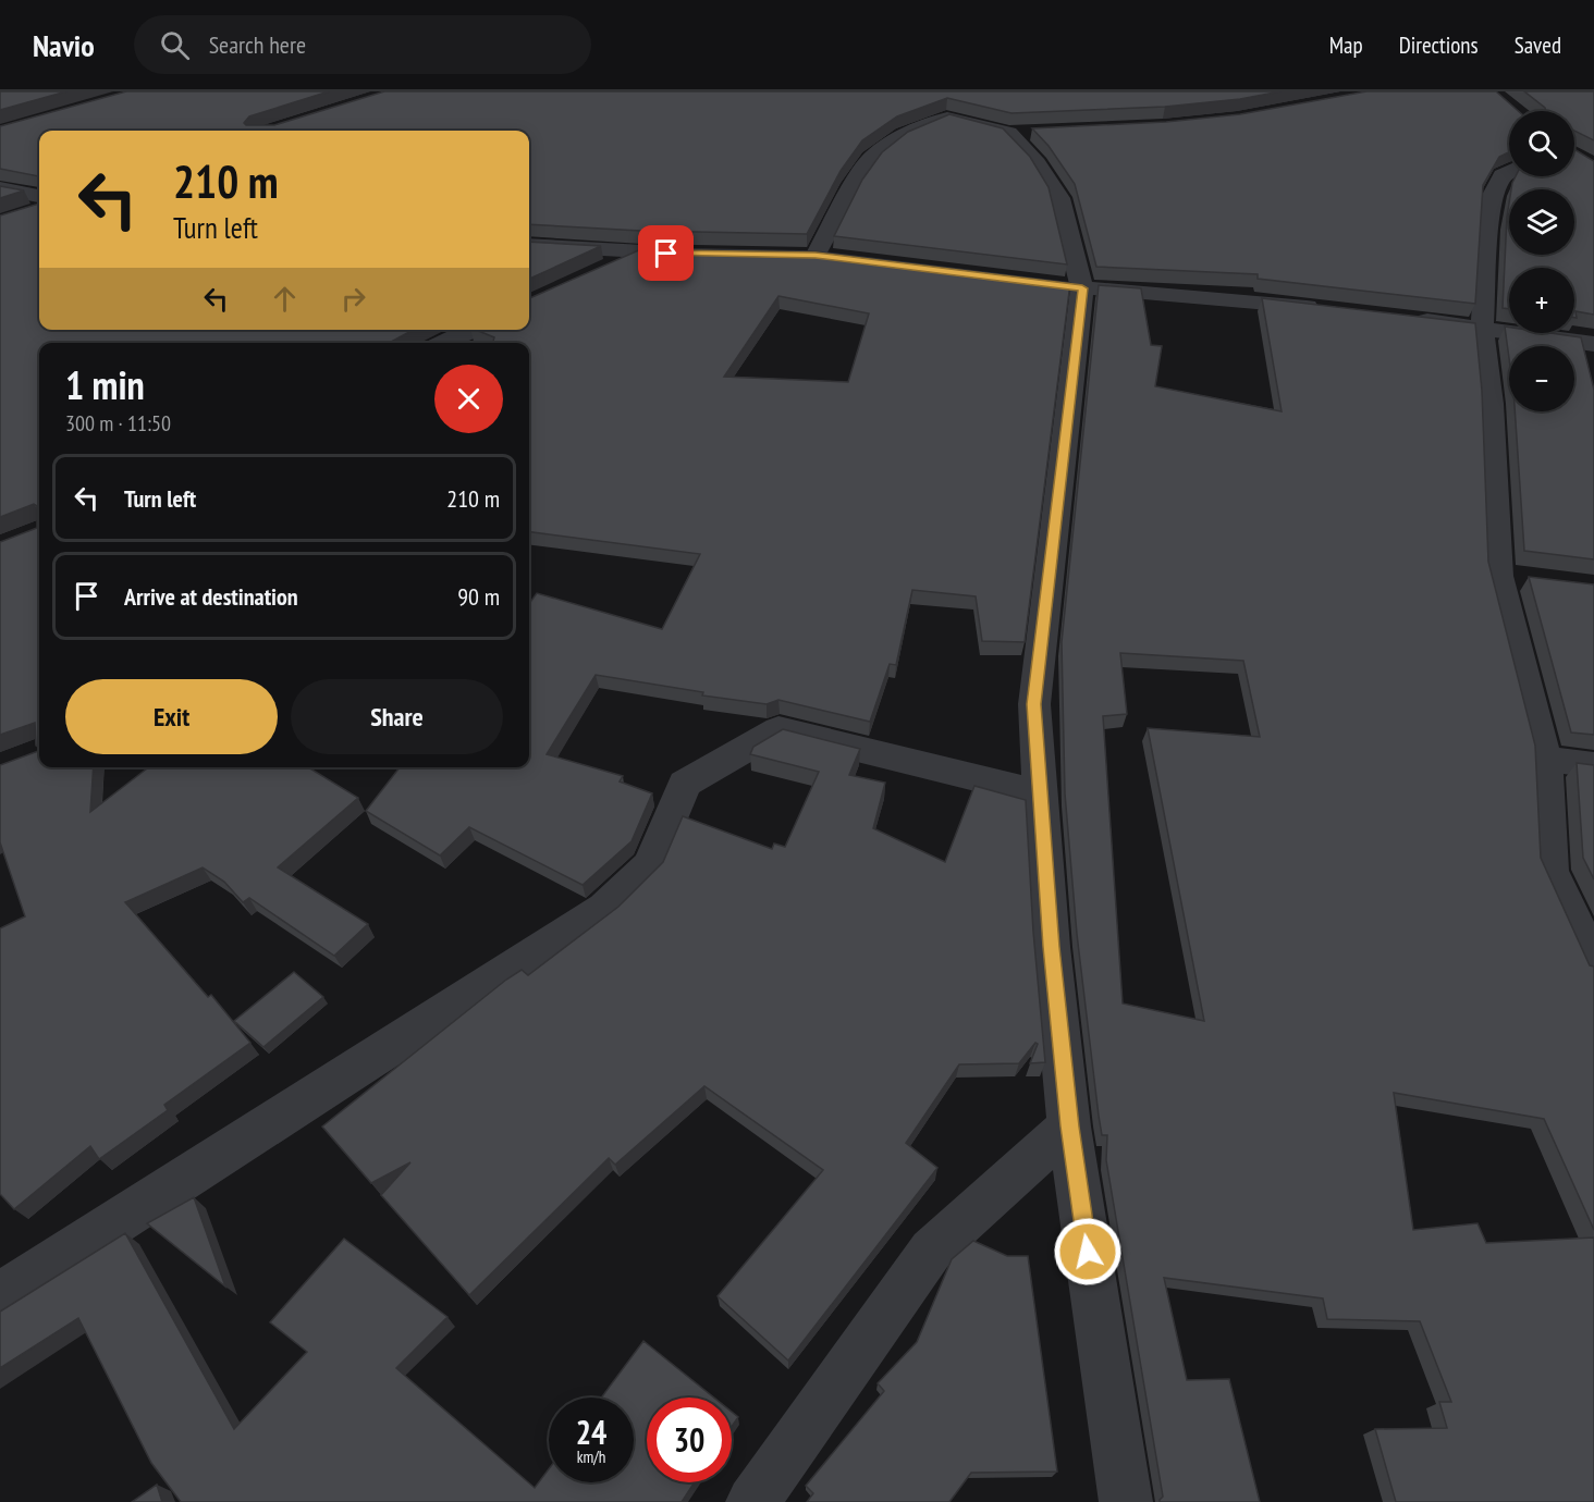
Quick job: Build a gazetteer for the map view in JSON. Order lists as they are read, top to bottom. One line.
{"page":{"header":"Navio","search":"Search here","nav":["Map","Directions","Saved"],"map_buttons":["+","−"],"turn":["210 m","Turn left"],"heading":["1 min","300 m · 11:50"],"list":[{"name":"Turn left","value":"210 m"},{"name":"Arrive at destination","value":"90 m"}],"buttons":["Exit","Share"],"speed":"24 km/h","limit":"30"}}
